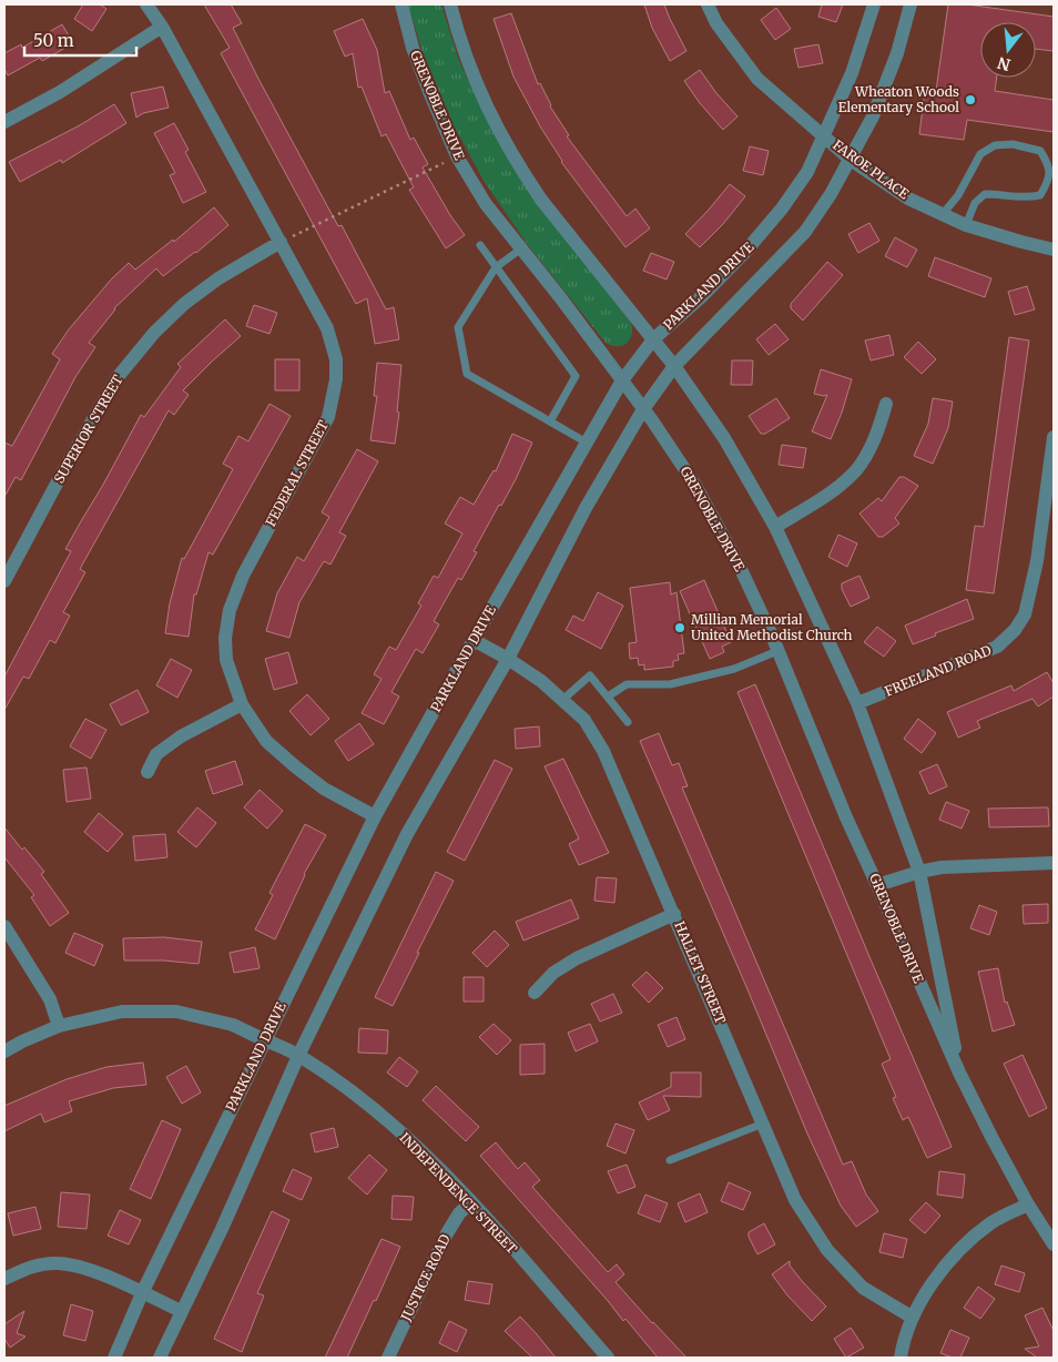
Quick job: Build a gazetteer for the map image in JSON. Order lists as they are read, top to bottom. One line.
{"streets":{"street":["GRENOBLE DRIVE","FAROE PLACE","PARKLAND DRIVE","SUPERIOR STREET","FEDERAL STREET","FREELAND ROAD","HALLET STREET","INDEPENDENCE STREET","JUSTICE ROAD"]},"crossings":[["GRENOBLE DRIVE","PARKLAND DRIVE"],["GRENOBLE DRIVE","FREELAND ROAD"],["FAROE PLACE","PARKLAND DRIVE"],["PARKLAND DRIVE","FEDERAL STREET"],["PARKLAND DRIVE","HALLET STREET"],["PARKLAND DRIVE","INDEPENDENCE STREET"],["SUPERIOR STREET","FEDERAL STREET"],["INDEPENDENCE STREET","JUSTICE ROAD"]],"places":["Wheaton Woods Elementary School","Millian Memorial United Methodist Church"],"scale_bar":"50 m","north":"bottom"}
